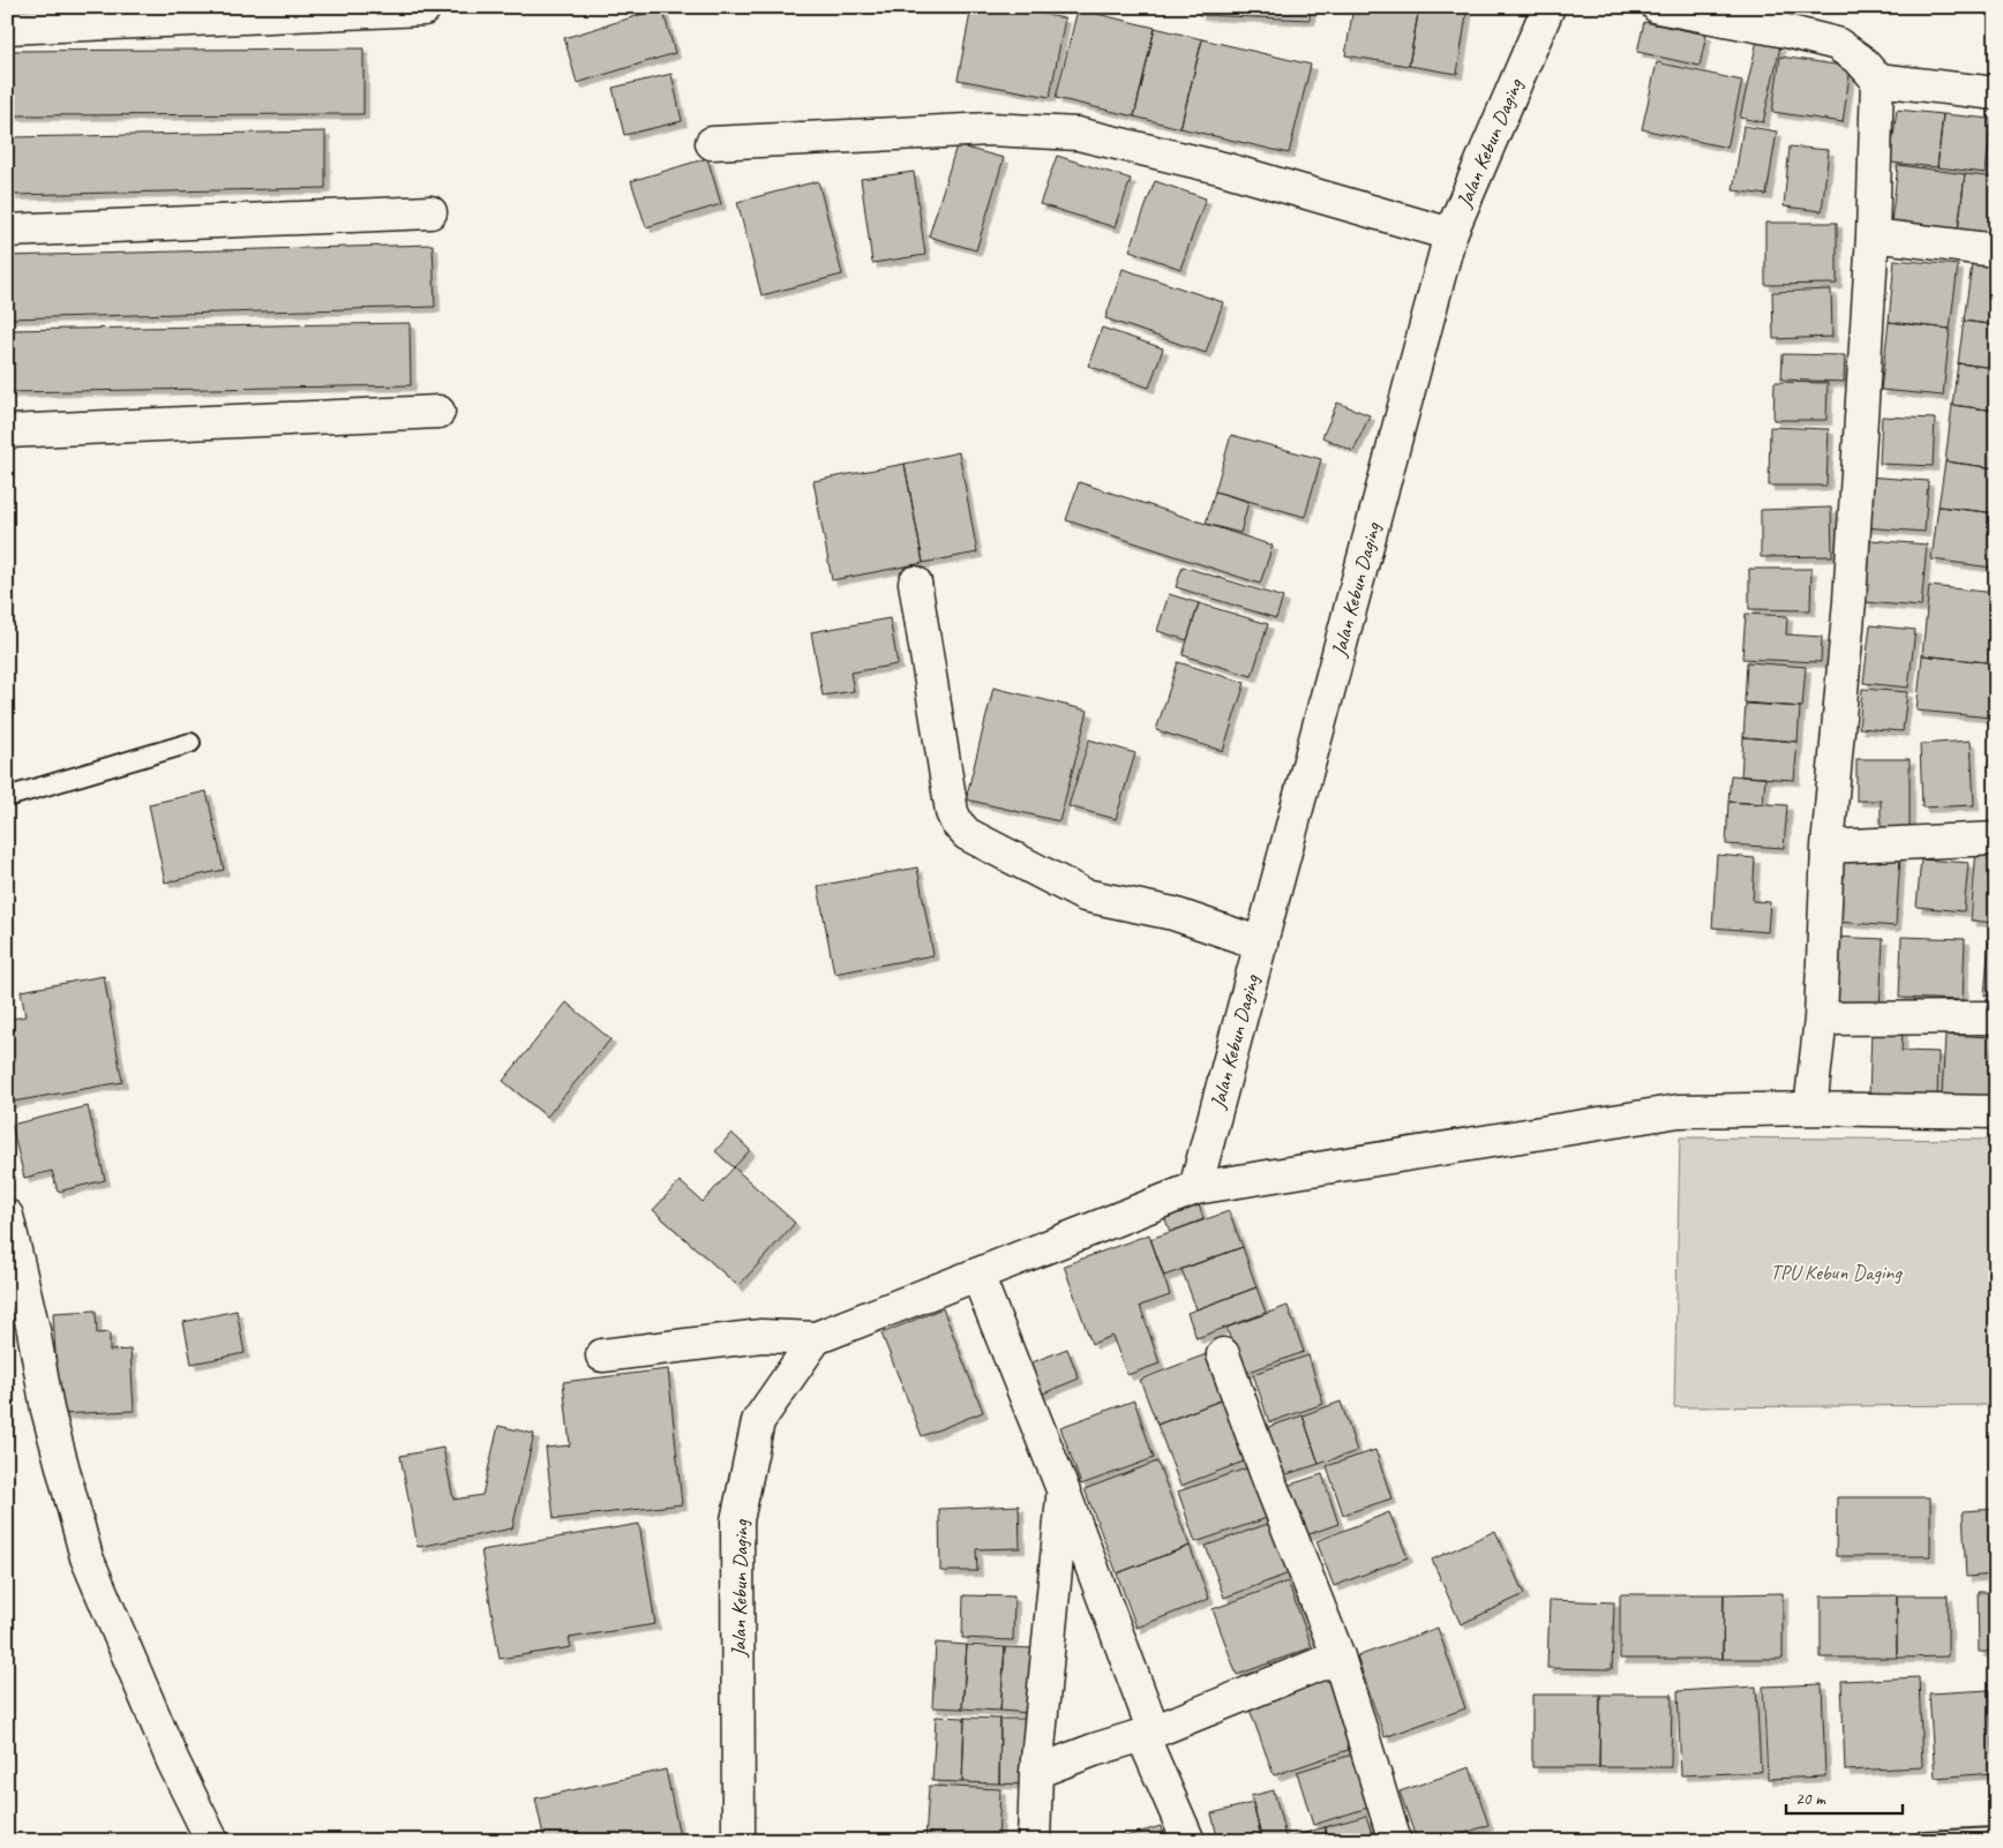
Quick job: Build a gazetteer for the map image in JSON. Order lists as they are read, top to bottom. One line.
{"streets":{"street":["Jalan Kebun Daging"]},"parks":["TPU Kebun Daging"],"scale_bar":"20 m"}
